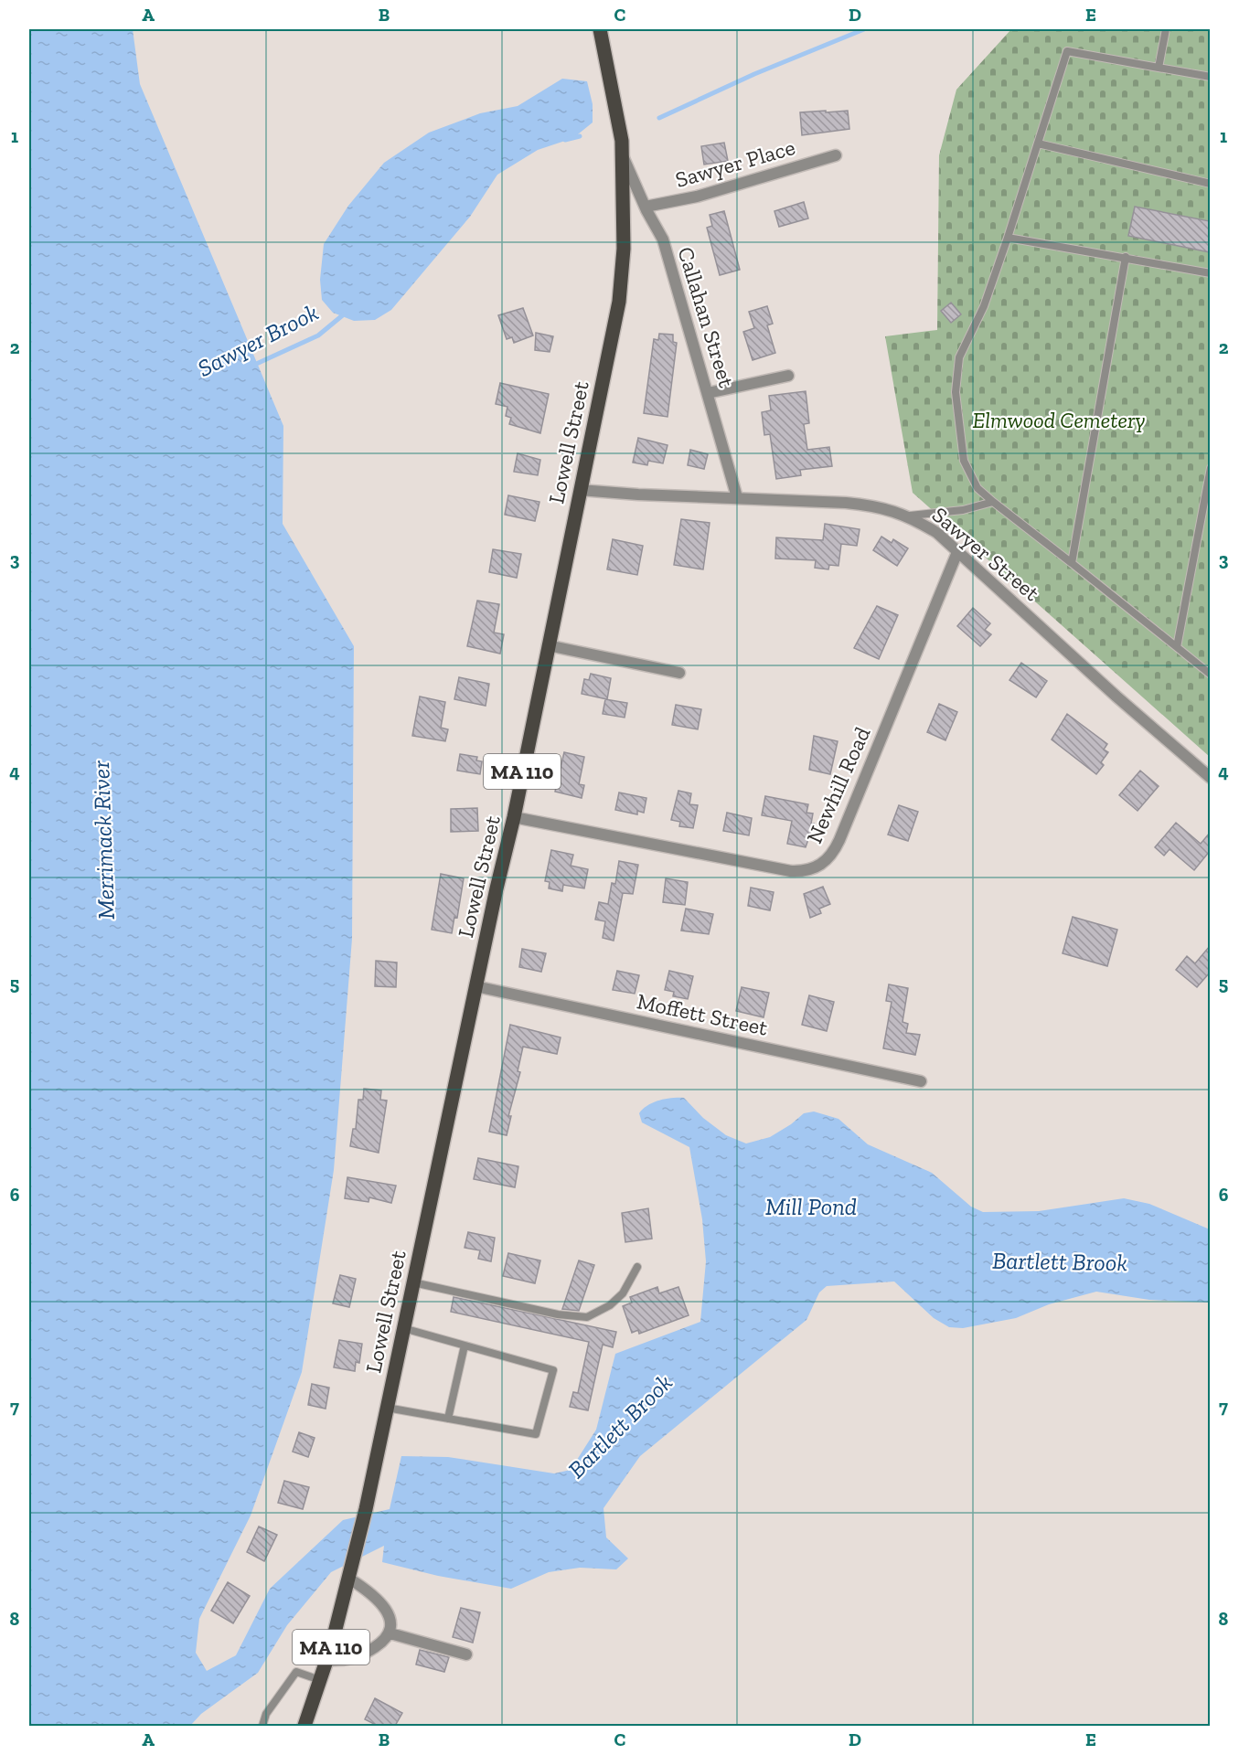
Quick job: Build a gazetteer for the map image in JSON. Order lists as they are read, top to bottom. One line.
{"streets":{"main road":["Lowell Street","MA 110"],"street":["Sawyer Place","Callahan Street","Sawyer Street","Newhill Road","Moffett Street"]},"crossings":[["Sawyer Place","Callahan Street"],["Callahan Street","Lowell Street"],["Callahan Street","Sawyer Street"],["Lowell Street","Sawyer Street"],["Lowell Street","Newhill Road"],["Lowell Street","Moffett Street"],["Sawyer Street","Newhill Road"]],"water":["Sawyer Brook","Merrimack River","Mill Pond","Bartlett Brook"],"parks":["Elmwood Cemetery"],"grid":{"columns":["A","B","C","D","E"],"rows":["1","2","3","4","5","6","7","8"]}}
